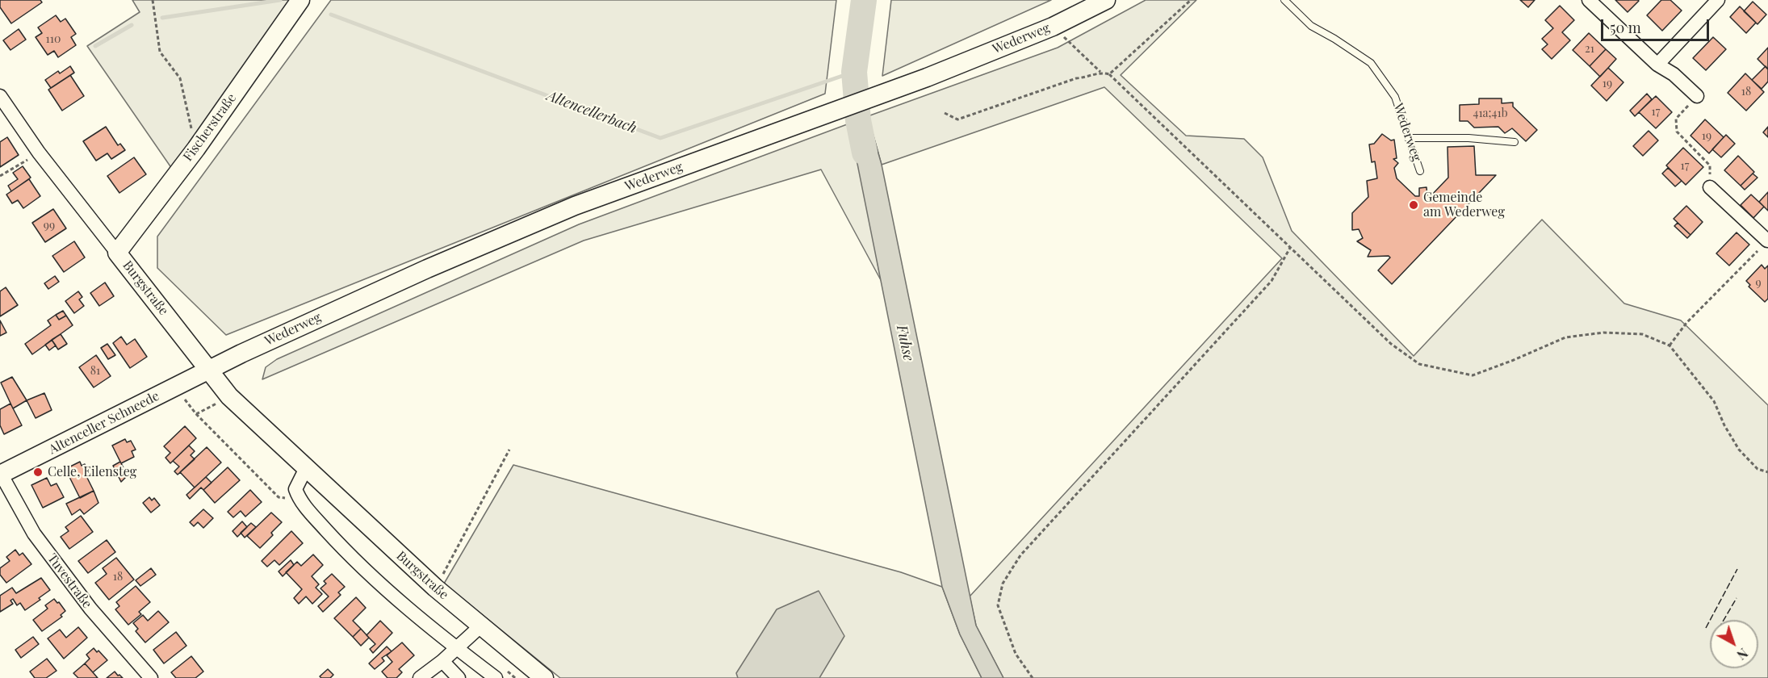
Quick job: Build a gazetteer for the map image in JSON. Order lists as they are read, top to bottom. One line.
{"streets":{"main road":["Wederweg","Fischerstraße","Burgstraße","Altenceller Schneede"],"street":["Tuvestraße"]},"crossings":[["Wederweg","Burgstraße"],["Wederweg","Altenceller Schneede"],["Fischerstraße","Burgstraße"],["Burgstraße","Altenceller Schneede"],["Altenceller Schneede","Tuvestraße"]],"water":["Altencellerbach","Fuhse"],"places":["Gemeinde am Wederweg","Celle, Eilensteg"],"house_numbers":["110","21","19","18","17","41a;41b","19","17","99","9","81","18"],"scale_bar":"50 m","north":"bottom right"}
